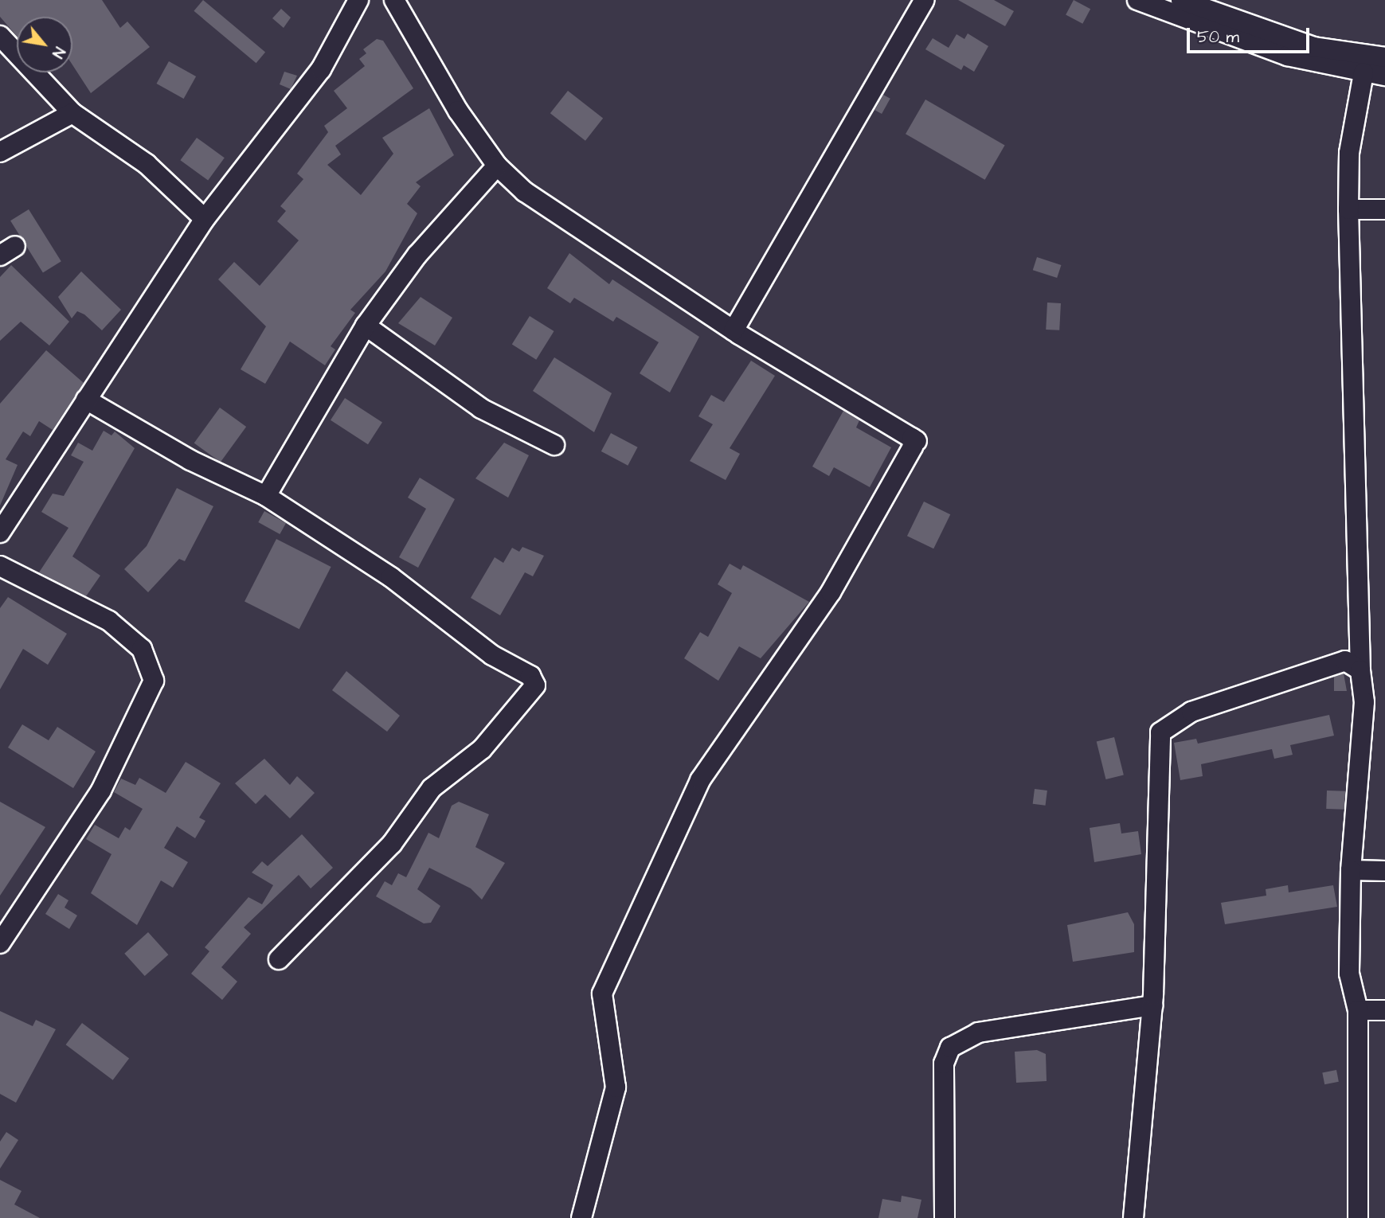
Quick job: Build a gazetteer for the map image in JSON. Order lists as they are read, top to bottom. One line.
{"scale_bar":"50 m","north":"bottom right"}
